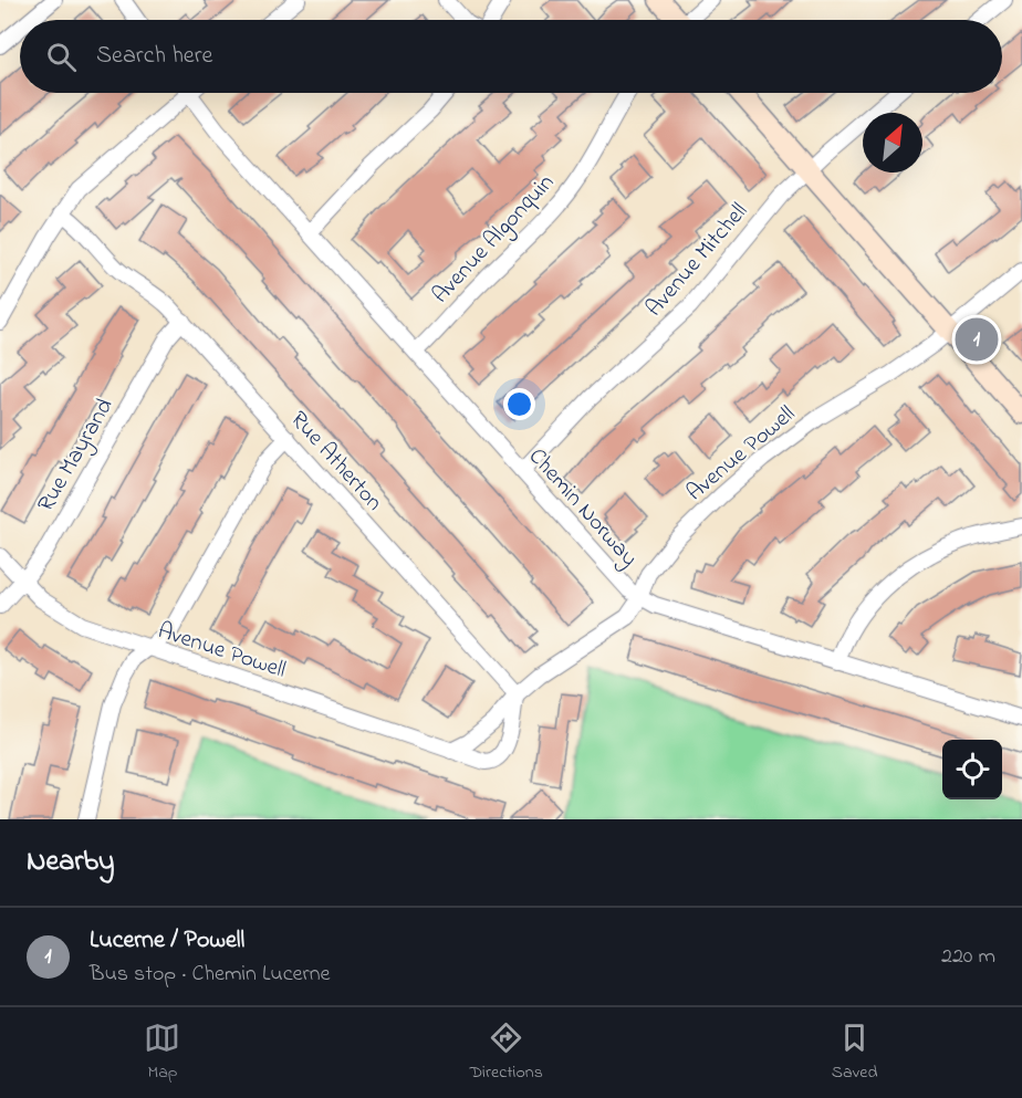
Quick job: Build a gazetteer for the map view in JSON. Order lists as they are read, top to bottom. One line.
{"streets":{"street":["Avenue Algonquin","Avenue Mitchell","Avenue Powell","Rue Mayrand","Rue Atherton","Chemin Norway"]},"crossings":[["Avenue Algonquin","Chemin Norway"],["Avenue Mitchell","Chemin Norway"],["Avenue Powell","Rue Mayrand"],["Avenue Powell","Rue Atherton"],["Avenue Powell","Chemin Norway"],["Rue Mayrand","Rue Atherton"]],"north":"top right","page":{"search":"Search here","pins":"1","heading":"Nearby","list":[{"mark":"1","name":"Lucerne / Powell","note":"Bus stop · Chemin Lucerne","value":"220 m"}],"nav":["Map","Directions","Saved"]}}
